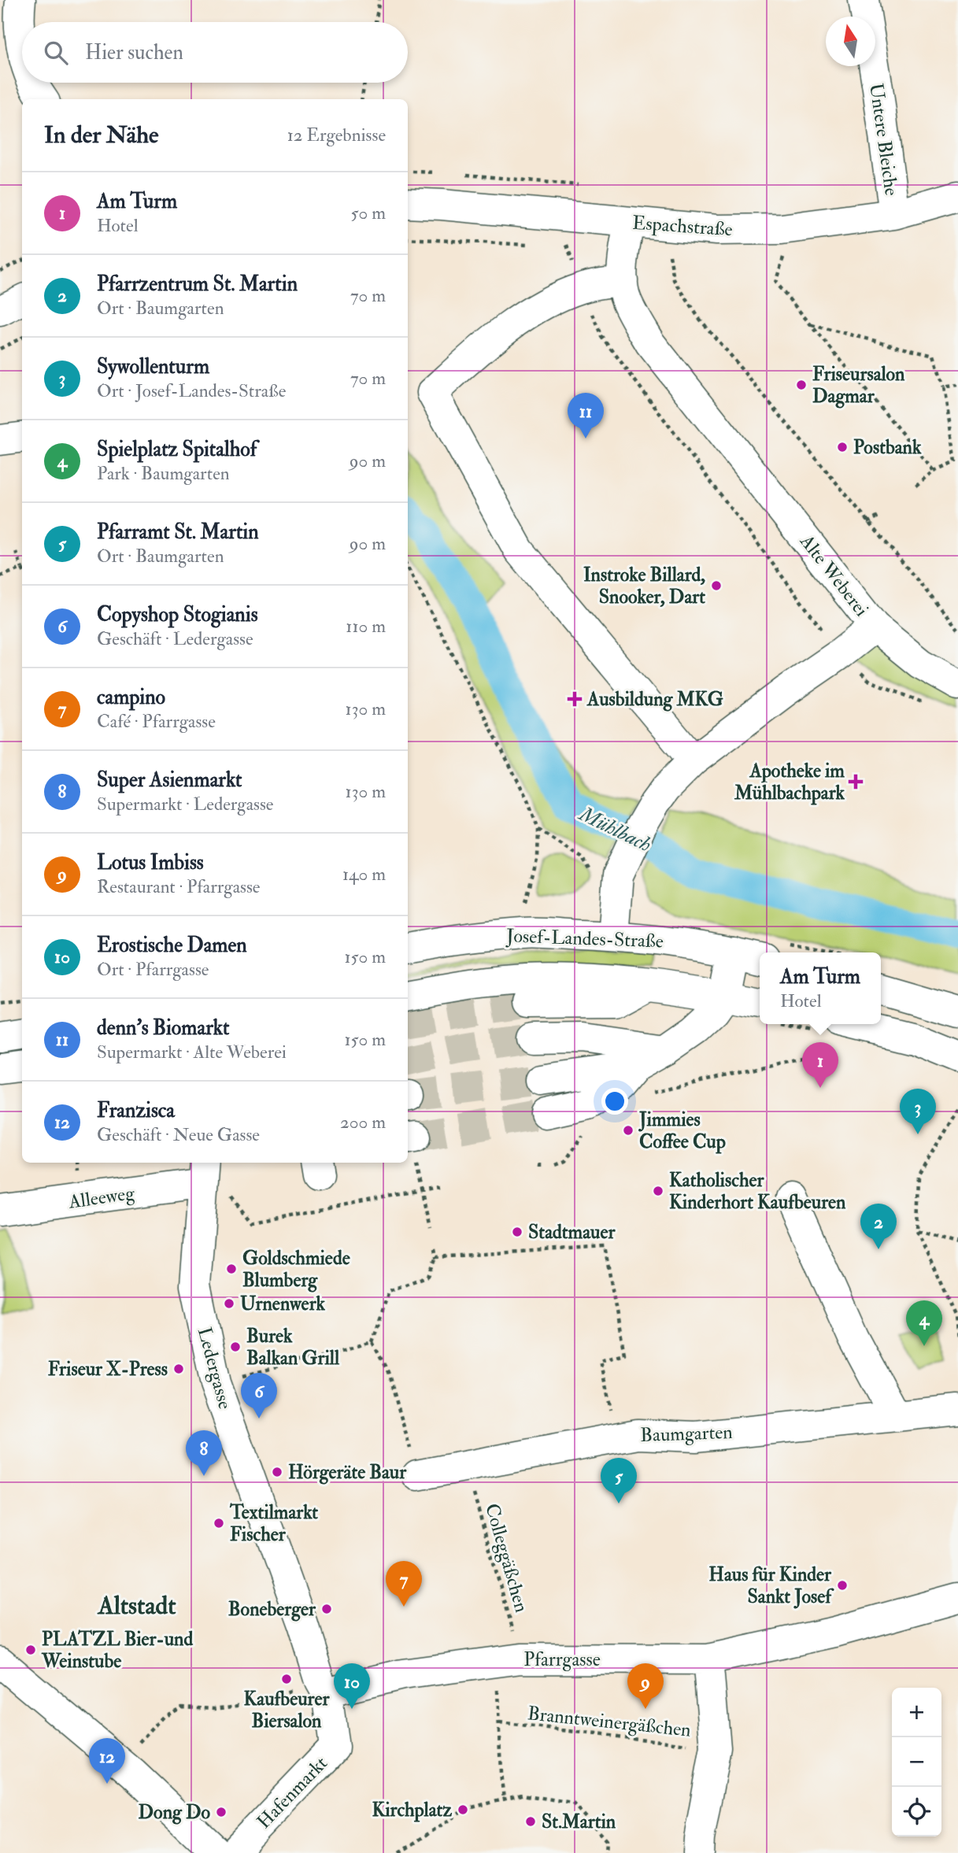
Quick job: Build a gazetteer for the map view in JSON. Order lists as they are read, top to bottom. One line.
{"streets":{"street":["Untere Bleiche","Espachstraße","Alte Weberei","Josef-Landes-Straße","Alleeweg","Ledergasse","Baumgarten","Pfarrgasse","Hafenmarkt"],"path":["Colleggäßchen","Branntweinergäßchen"]},"crossings":[["Untere Bleiche","Espachstraße"],["Espachstraße","Alte Weberei"],["Alte Weberei","Josef-Landes-Straße"],["Alleeweg","Ledergasse"],["Ledergasse","Pfarrgasse"],["Ledergasse","Hafenmarkt"],["Baumgarten","Colleggäßchen"],["Colleggäßchen","Pfarrgasse"],["Pfarrgasse","Hafenmarkt"]],"districts":["Altstadt"],"water":["Mühlbach"],"places":{"other":["Friseursalon Dagmar","Postbank","Instroke Billard, Snooker, Dart","Jimmies Coffee Cup","Katholischer Kinderhort Kaufbeuren","Stadtmauer","Goldschmiede Blumberg","Urnenwerk","Burek Balkan Grill","Friseur X-Press","Hörgeräte Baur","Textilmarkt Fischer","Haus für Kinder Sankt Josef","Boneberger","PLATZL Bier-und Weinstube","Kaufbeurer Biersalon","Kirchplatz","Dong Do","St.Martin"],"health":["Ausbildung MKG","Apotheke im Mühlbachpark"]},"north":"top","page":{"search":"Hier suchen","heading":["In der Nähe","12 Ergebnisse"],"list":[{"mark":"1","name":"Am Turm","note":"Hotel","value":"50 m"},{"mark":"2","name":"Pfarrzentrum St. Martin","note":"Ort · Baumgarten","value":"70 m"},{"mark":"3","name":"Sywollenturm","note":"Ort · Josef-Landes-Straße","value":"70 m"},{"mark":"4","name":"Spielplatz Spitalhof","note":"Park · Baumgarten","value":"90 m"},{"mark":"5","name":"Pfarramt St. Martin","note":"Ort · Baumgarten","value":"90 m"},{"mark":"6","name":"Copyshop Stogianis","note":"Geschäft · Ledergasse","value":"110 m"},{"mark":"7","name":"campino","note":"Café · Pfarrgasse","value":"130 m"},{"mark":"8","name":"Super Asienmarkt","note":"Supermarkt · Ledergasse","value":"130 m"},{"mark":"9","name":"Lotus Imbiss","note":"Restaurant · Pfarrgasse","value":"140 m"},{"mark":"10","name":"Erostische Damen","note":"Ort · Pfarrgasse","value":"150 m"},{"mark":"11","name":"denn's Biomarkt","note":"Supermarkt · Alte Weberei","value":"150 m"},{"mark":"12","name":"Franzisca","note":"Geschäft · Neue Gasse","value":"200 m"}],"pins":["11","1","3","2","4","6","8","5","7","9","10","12"],"popup":["Am Turm","Hotel"],"map_buttons":["+","−"]}}
